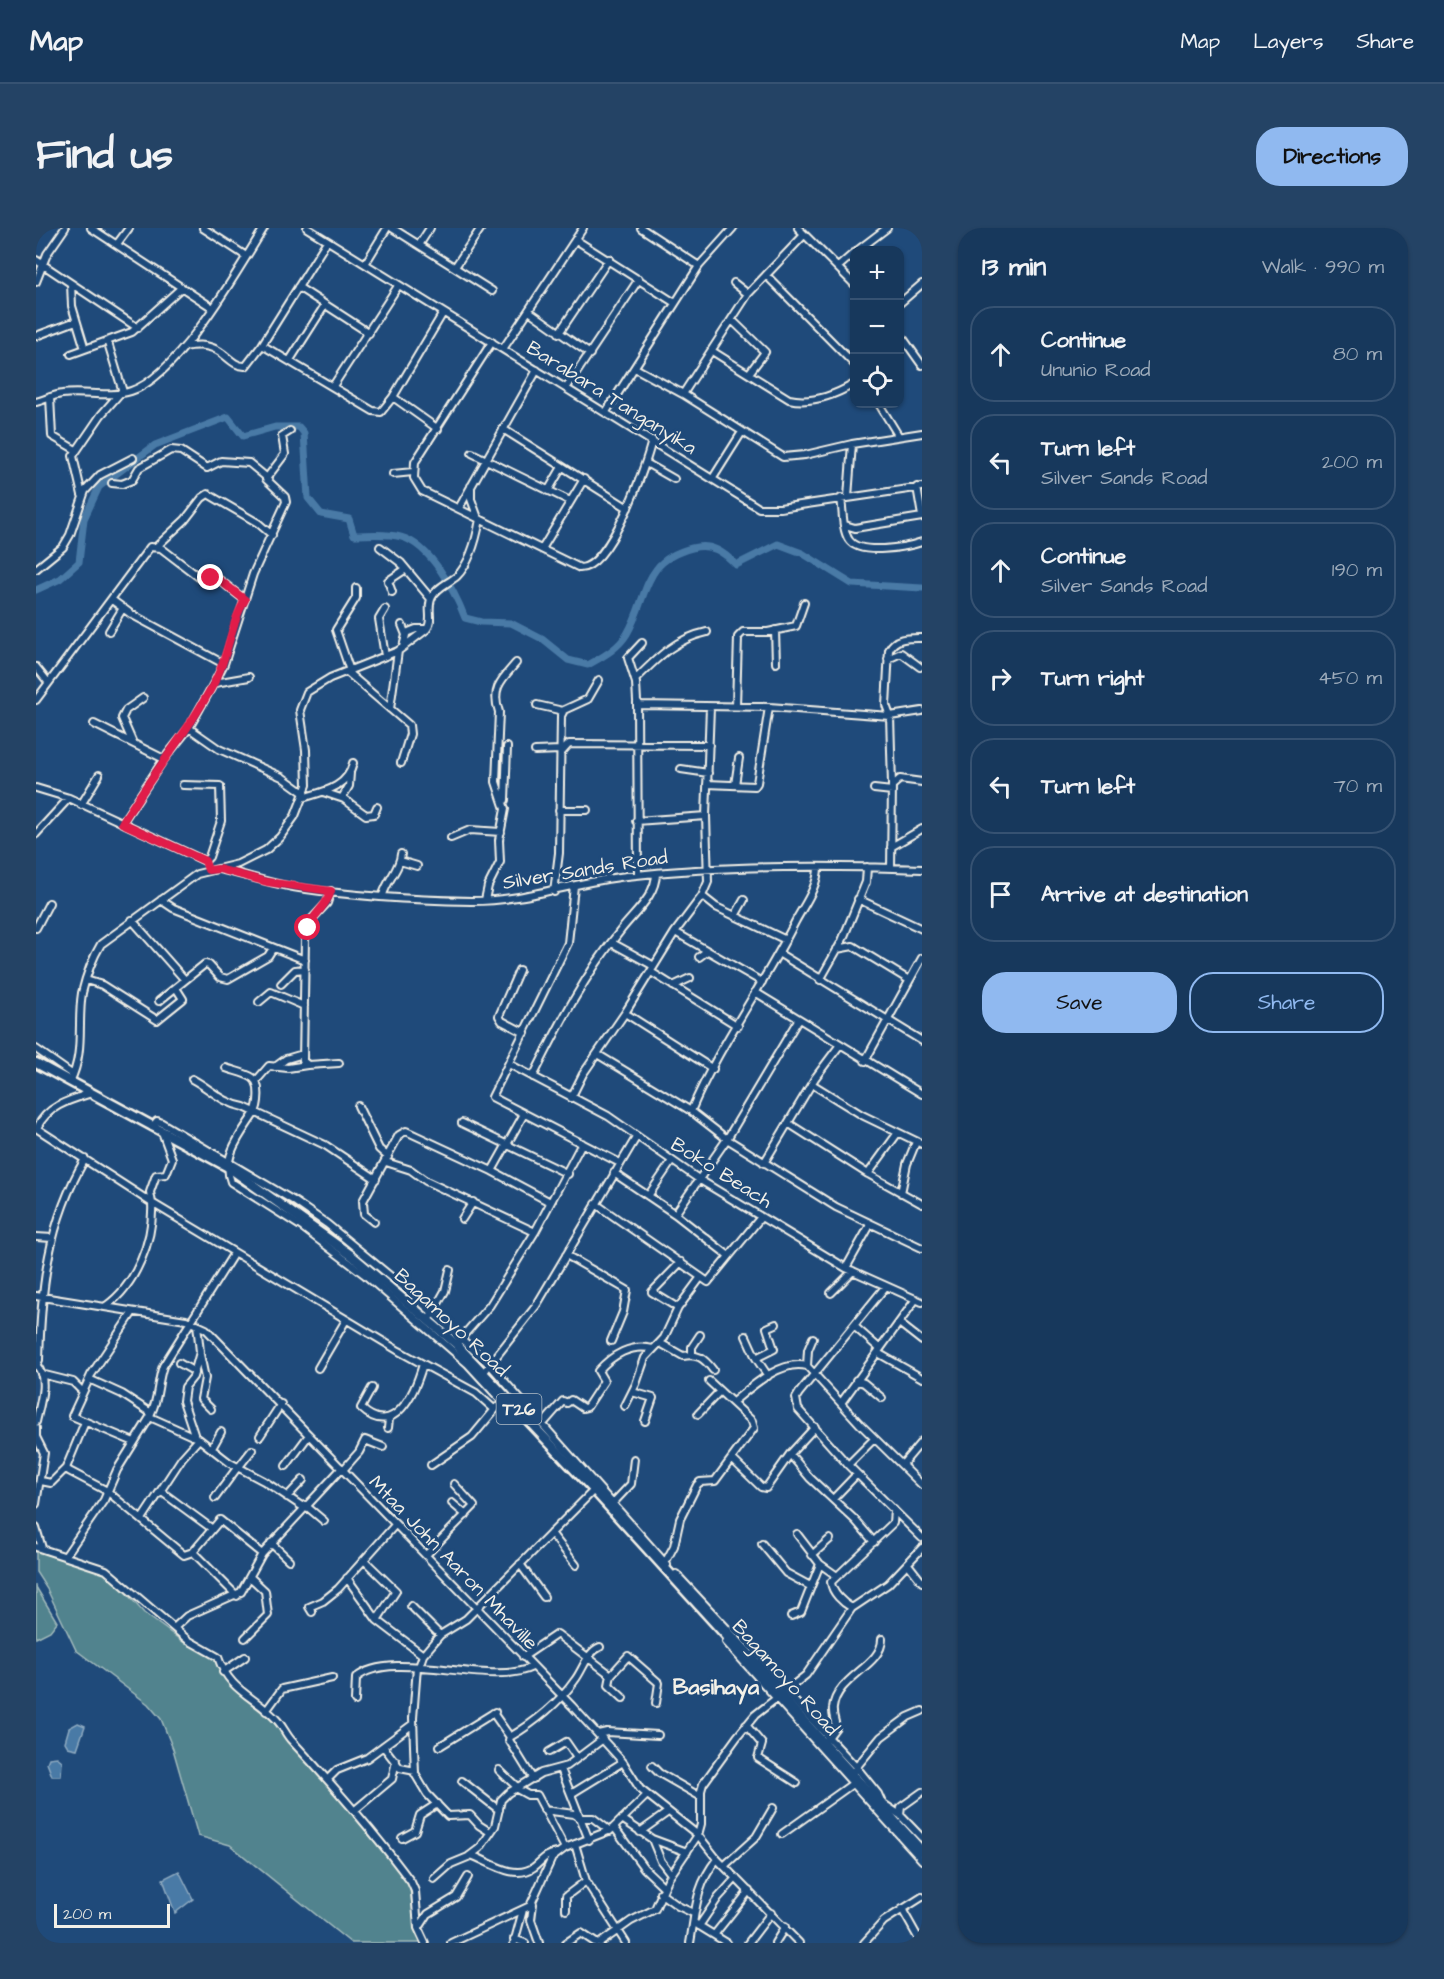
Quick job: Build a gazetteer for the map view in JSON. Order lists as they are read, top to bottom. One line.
{"streets":{"highway":["Bagamoyo Road","T26"],"street":["Barabara Tanganyika","Silver Sands Road","Boko Beach","Mtaa John Aaron Mhaville"]},"districts":["Basihaya"],"scale_bar":"200 m","page":{"header":"Map","nav":["Map","Layers","Share"],"title":"Find us","buttons":["Directions",["Save","Share"]],"heading":["13 min","Walk · 990 m"],"map_buttons":["+","−"],"list":[["Continue","Ununio Road","80 m"],["Turn left","Silver Sands Road","200 m"],["Continue","Silver Sands Road","190 m"],["Turn right","450 m"],["Turn left","70 m"],"Arrive at destination"],"scale":"200 m"}}
